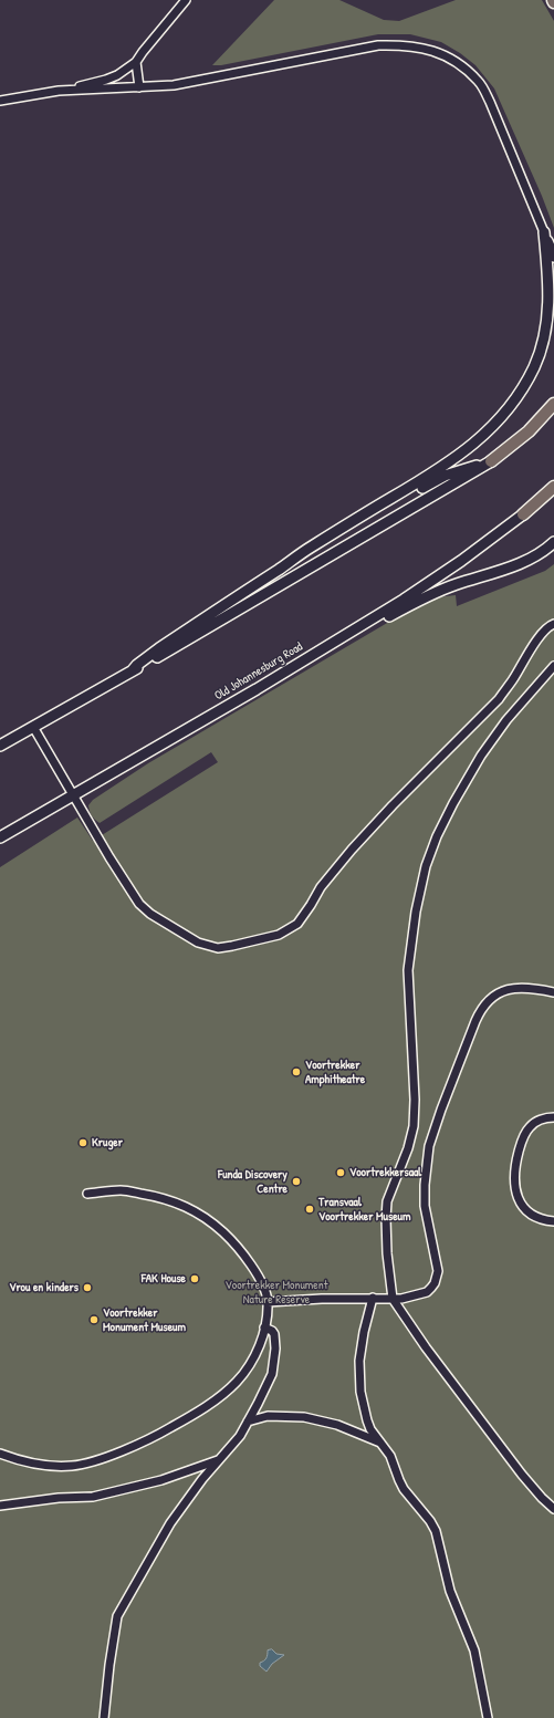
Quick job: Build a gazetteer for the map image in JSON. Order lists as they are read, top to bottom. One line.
{"streets":{"main road":["Old Johannesburg Road"]},"parks":["Voortrekker Monument Nature Reserve"],"places":["Voortrekker Amphitheatre","Kruger","Voortrekkersaal","Funda Discovery Centre","Transvaal Voortrekker Museum","FAK House","Vrou en kinders","Voortrekker Monument Museum"]}
